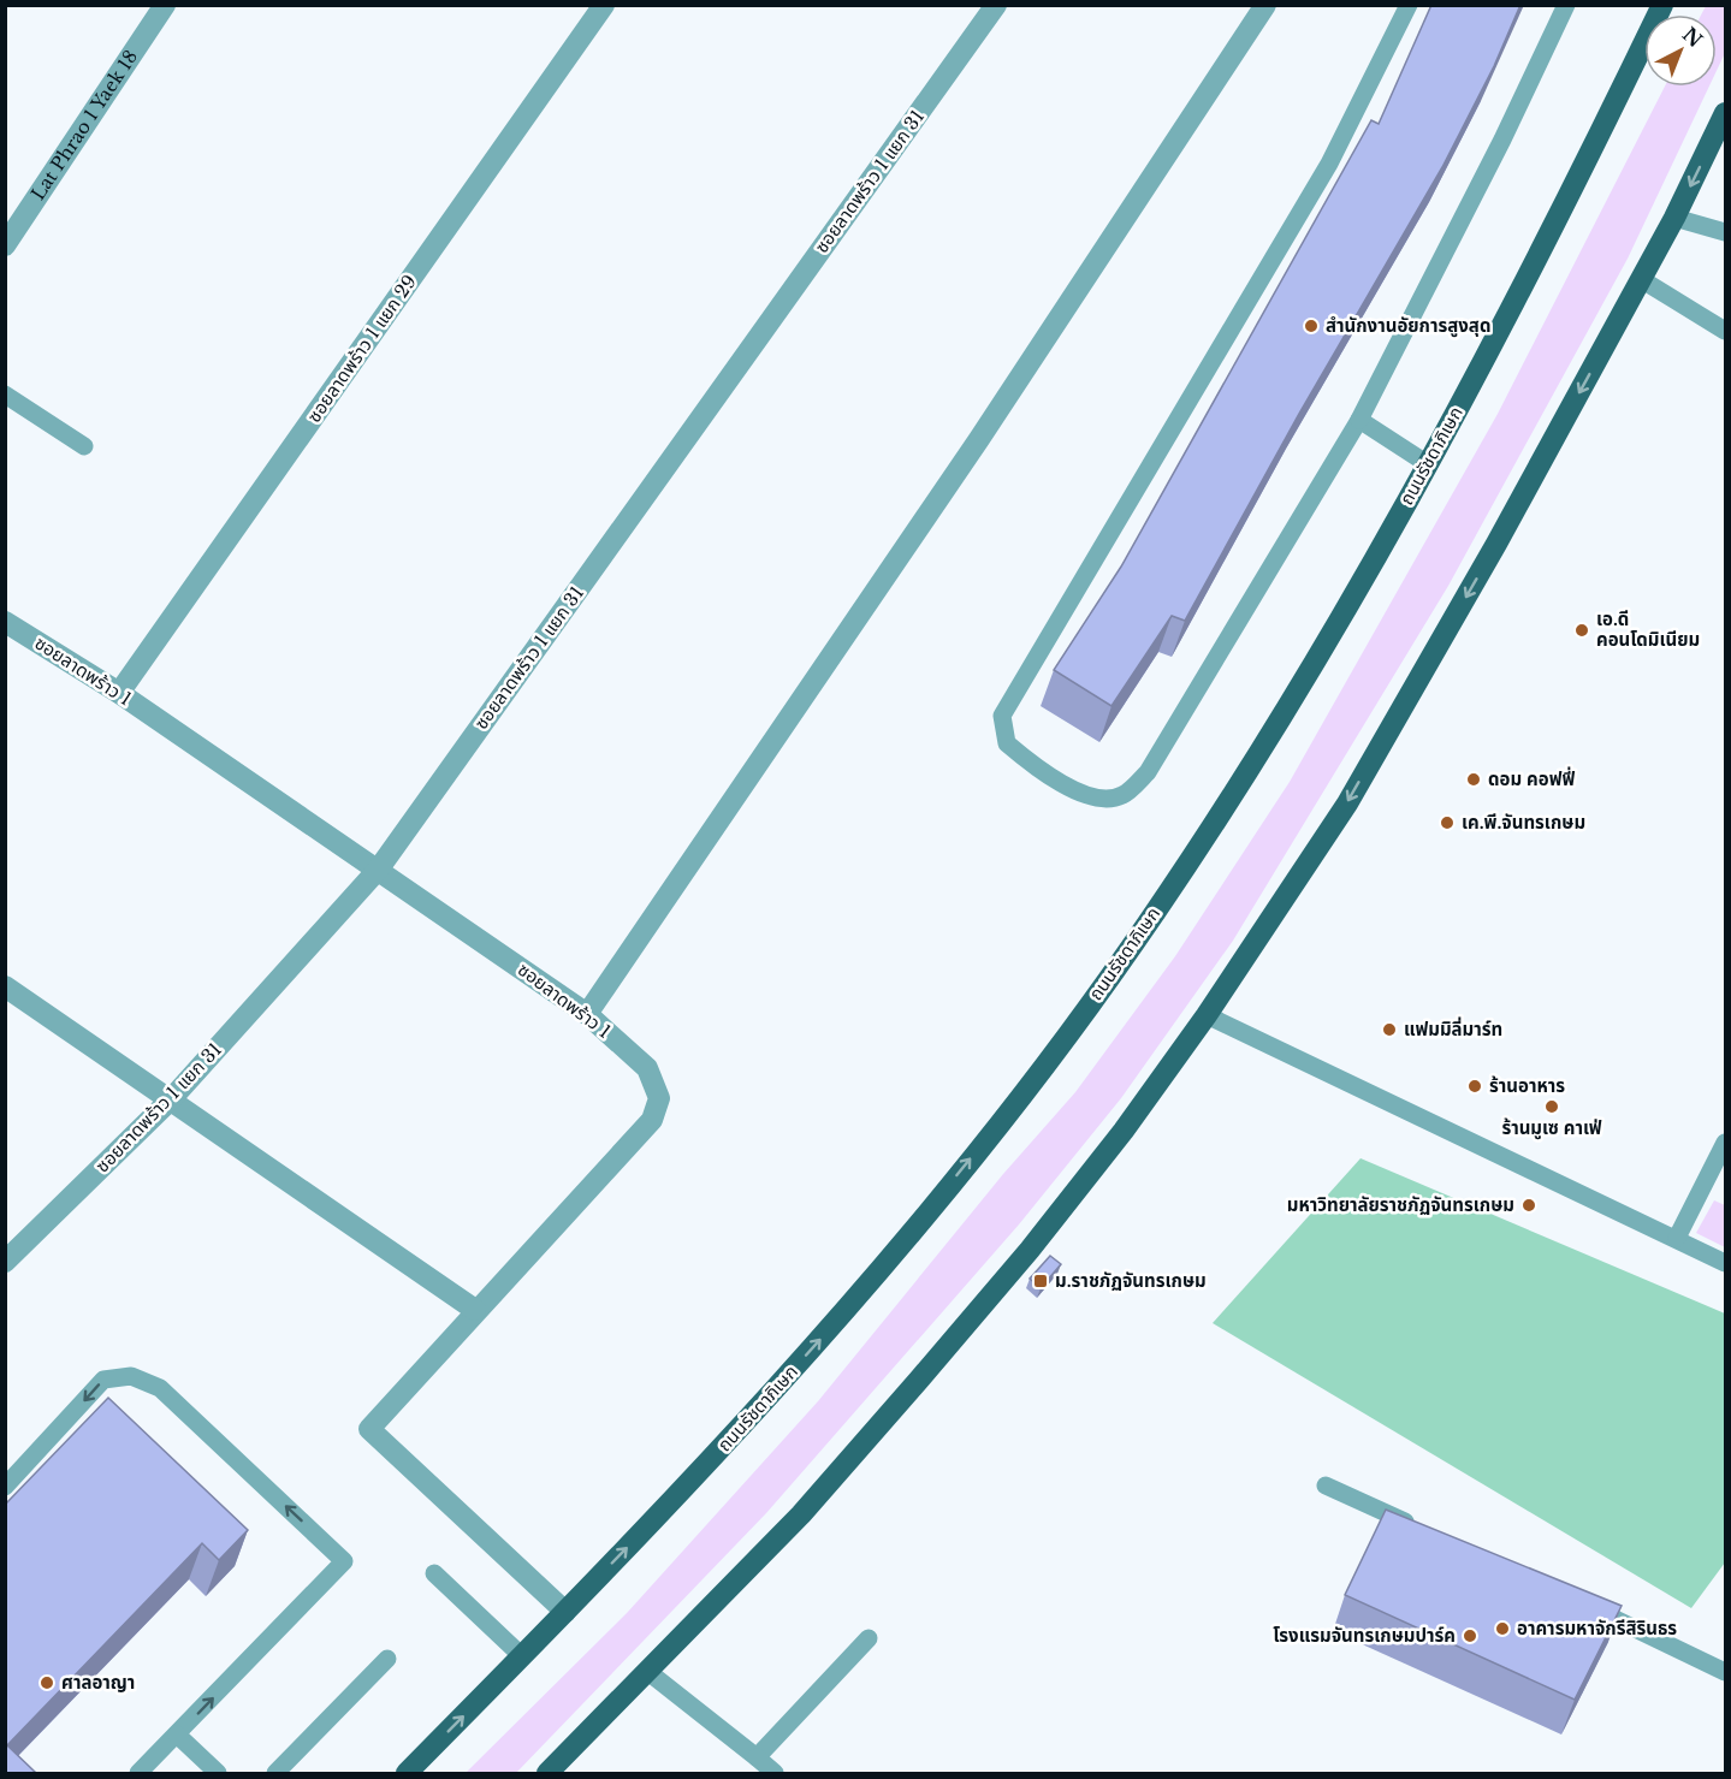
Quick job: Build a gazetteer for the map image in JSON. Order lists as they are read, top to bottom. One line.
{"streets":{"main road":["ถนนรัชดาภิเษก"],"street":["Lat Phrao 1 Yaek 18","ซอยลาดพร้าว 1 แยก 31","ซอยลาดพร้าว 1 แยก 29","ซอยลาดพร้าว 1"]},"crossings":[["ซอยลาดพร้าว 1 แยก 31","ซอยลาดพร้าว 1"],["ซอยลาดพร้าว 1 แยก 29","ซอยลาดพร้าว 1"],["ถนนรัชดาภิเษก","ซอยลาดพร้าว 1"]],"places":{"other":["สำนักงานอัยการสูงสุด","เอ.ดี คอนโดมิเนียม","ดอม คอฟฟี่","เค.พี.จันทรเกษม","แฟมมิลี่มาร์ท","ร้านอาหาร","ร้านมูเซ คาเฟ่","มหาวิทยาลัยราชภัฏจันทรเกษม","อาคารมหาจักรีสิรินธร","โรงแรมจันทรเกษมปาร์ค","ศาลอาญา"],"transit":["ม.ราชภัฏจันทรเกษม"]},"north":"top right"}
